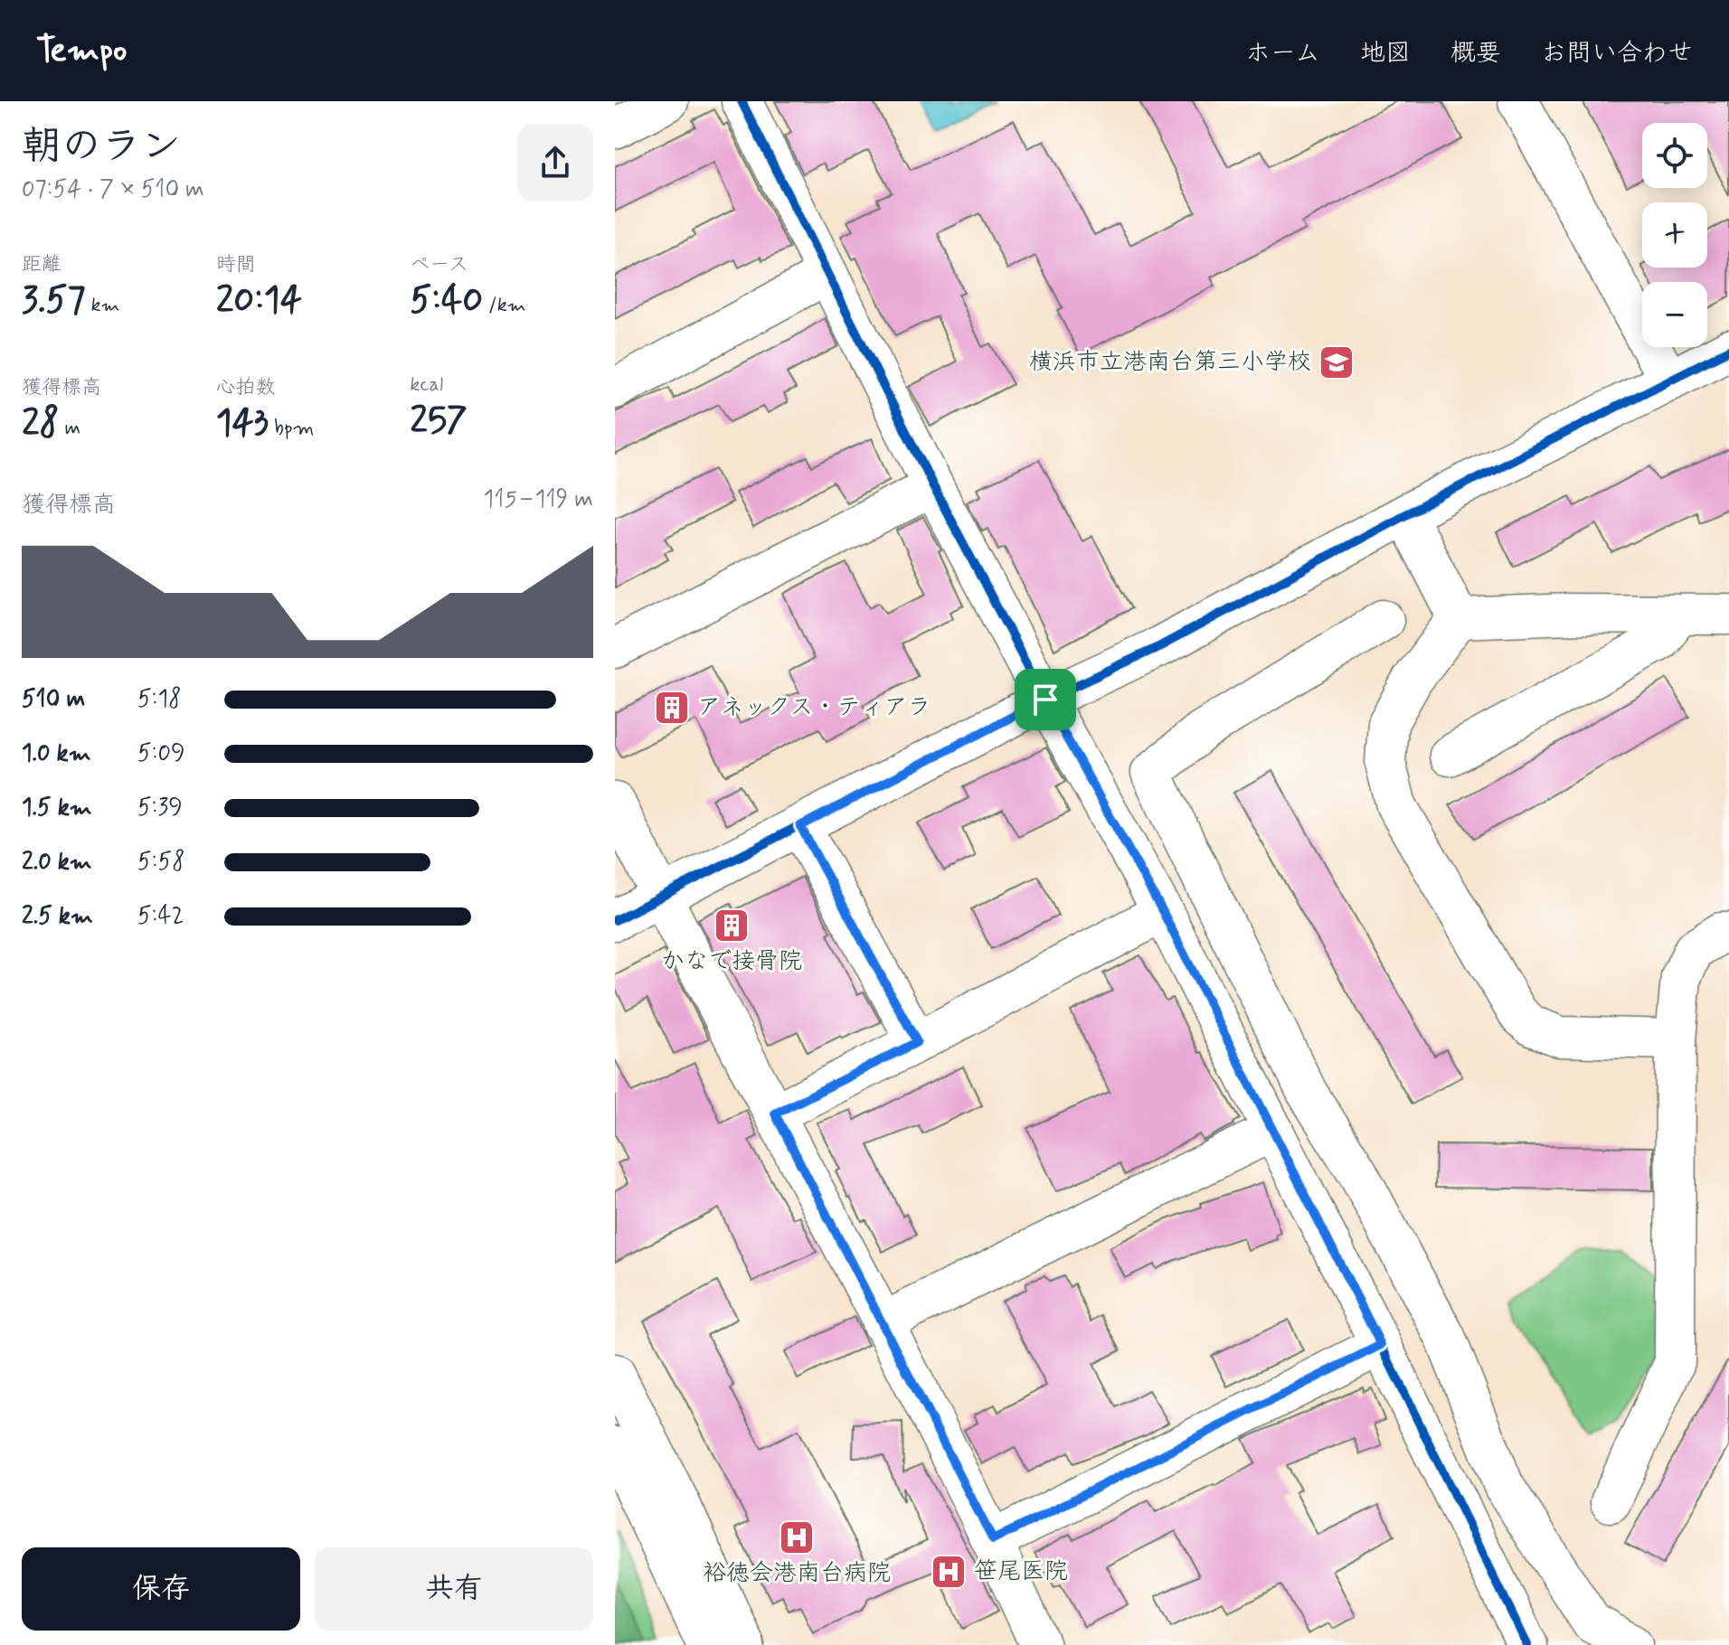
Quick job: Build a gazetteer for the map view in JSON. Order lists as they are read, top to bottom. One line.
{"places":{"school or university":["横浜市立港南台第三小学校"],"building":["アネックス・ティアラ","かなで接骨院"],"hospital":["裕徳会港南台病院","笹尾医院"]},"page":{"header":"Tempo","nav":["ホーム","地図","概要","お問い合わせ"],"heading":["朝のラン","07:54 · 7 × 510 m"],"map_buttons":["+","−"],"stats":[["距離","3.57 km"],["時間","20:14"],["ペース","5:40 /km"],["獲得標高","28 m"],["心拍数","143 bpm"],["kcal","257"]],"chart":["獲得標高","115–119 m"],"list":[{"name":"510 m","note":"5:18"},{"name":"1.0 km","note":"5:09"},{"name":"1.5 km","note":"5:39"},{"name":"2.0 km","note":"5:58"},{"name":"2.5 km","note":"5:42"}],"buttons":["保存","共有"]}}
